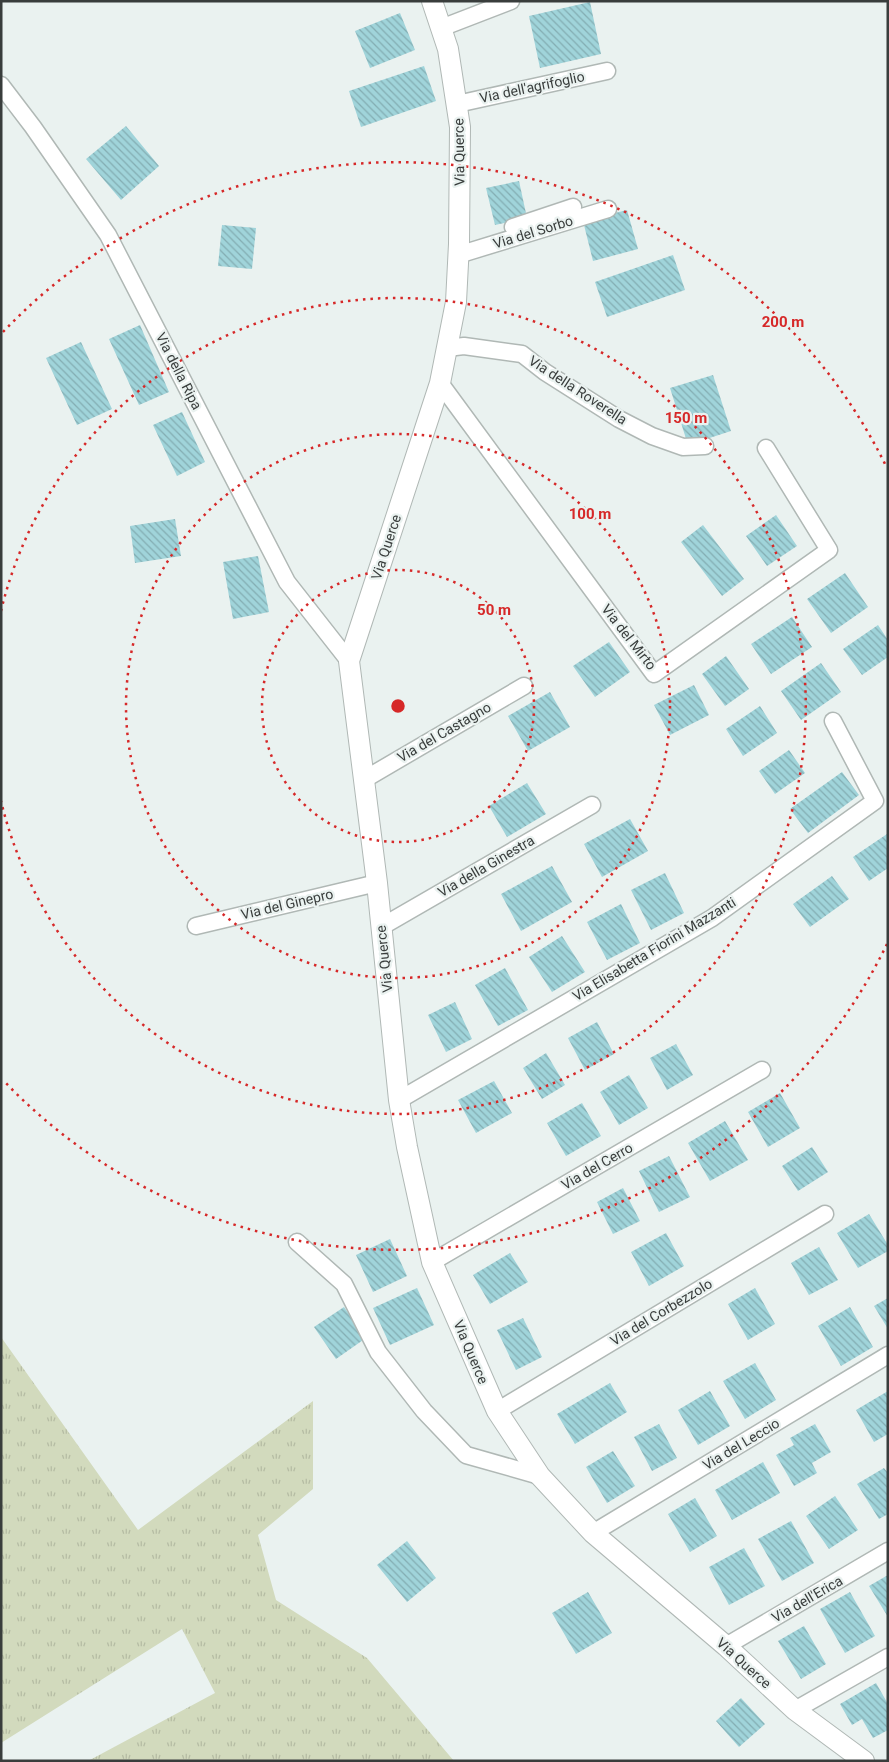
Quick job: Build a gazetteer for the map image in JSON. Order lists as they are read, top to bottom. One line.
{"streets":{"street":["Via dell'agrifoglio","Via Querce","Via del Sorbo","Via della Ripa","Via della Roverella","Via del Mirto","Via del Castagno","Via della Ginestra","Via del Ginepro","Via Elisabetta Fiorini Mazzanti","Via del Cerro","Via del Corbezzolo","Via del Leccio","Via dell'Erica"]},"crossings":[["Via dell'agrifoglio","Via Querce"],["Via Querce","Via del Sorbo"],["Via Querce","Via della Ripa"],["Via Querce","Via della Roverella"],["Via Querce","Via del Mirto"],["Via Querce","Via del Castagno"],["Via Querce","Via della Ginestra"],["Via Querce","Via del Ginepro"],["Via Querce","Via Elisabetta Fiorini Mazzanti"],["Via Querce","Via del Cerro"],["Via Querce","Via del Corbezzolo"],["Via Querce","Via del Leccio"],["Via Querce","Via dell'Erica"]],"rings":["200 m","150 m","100 m","50 m"]}
